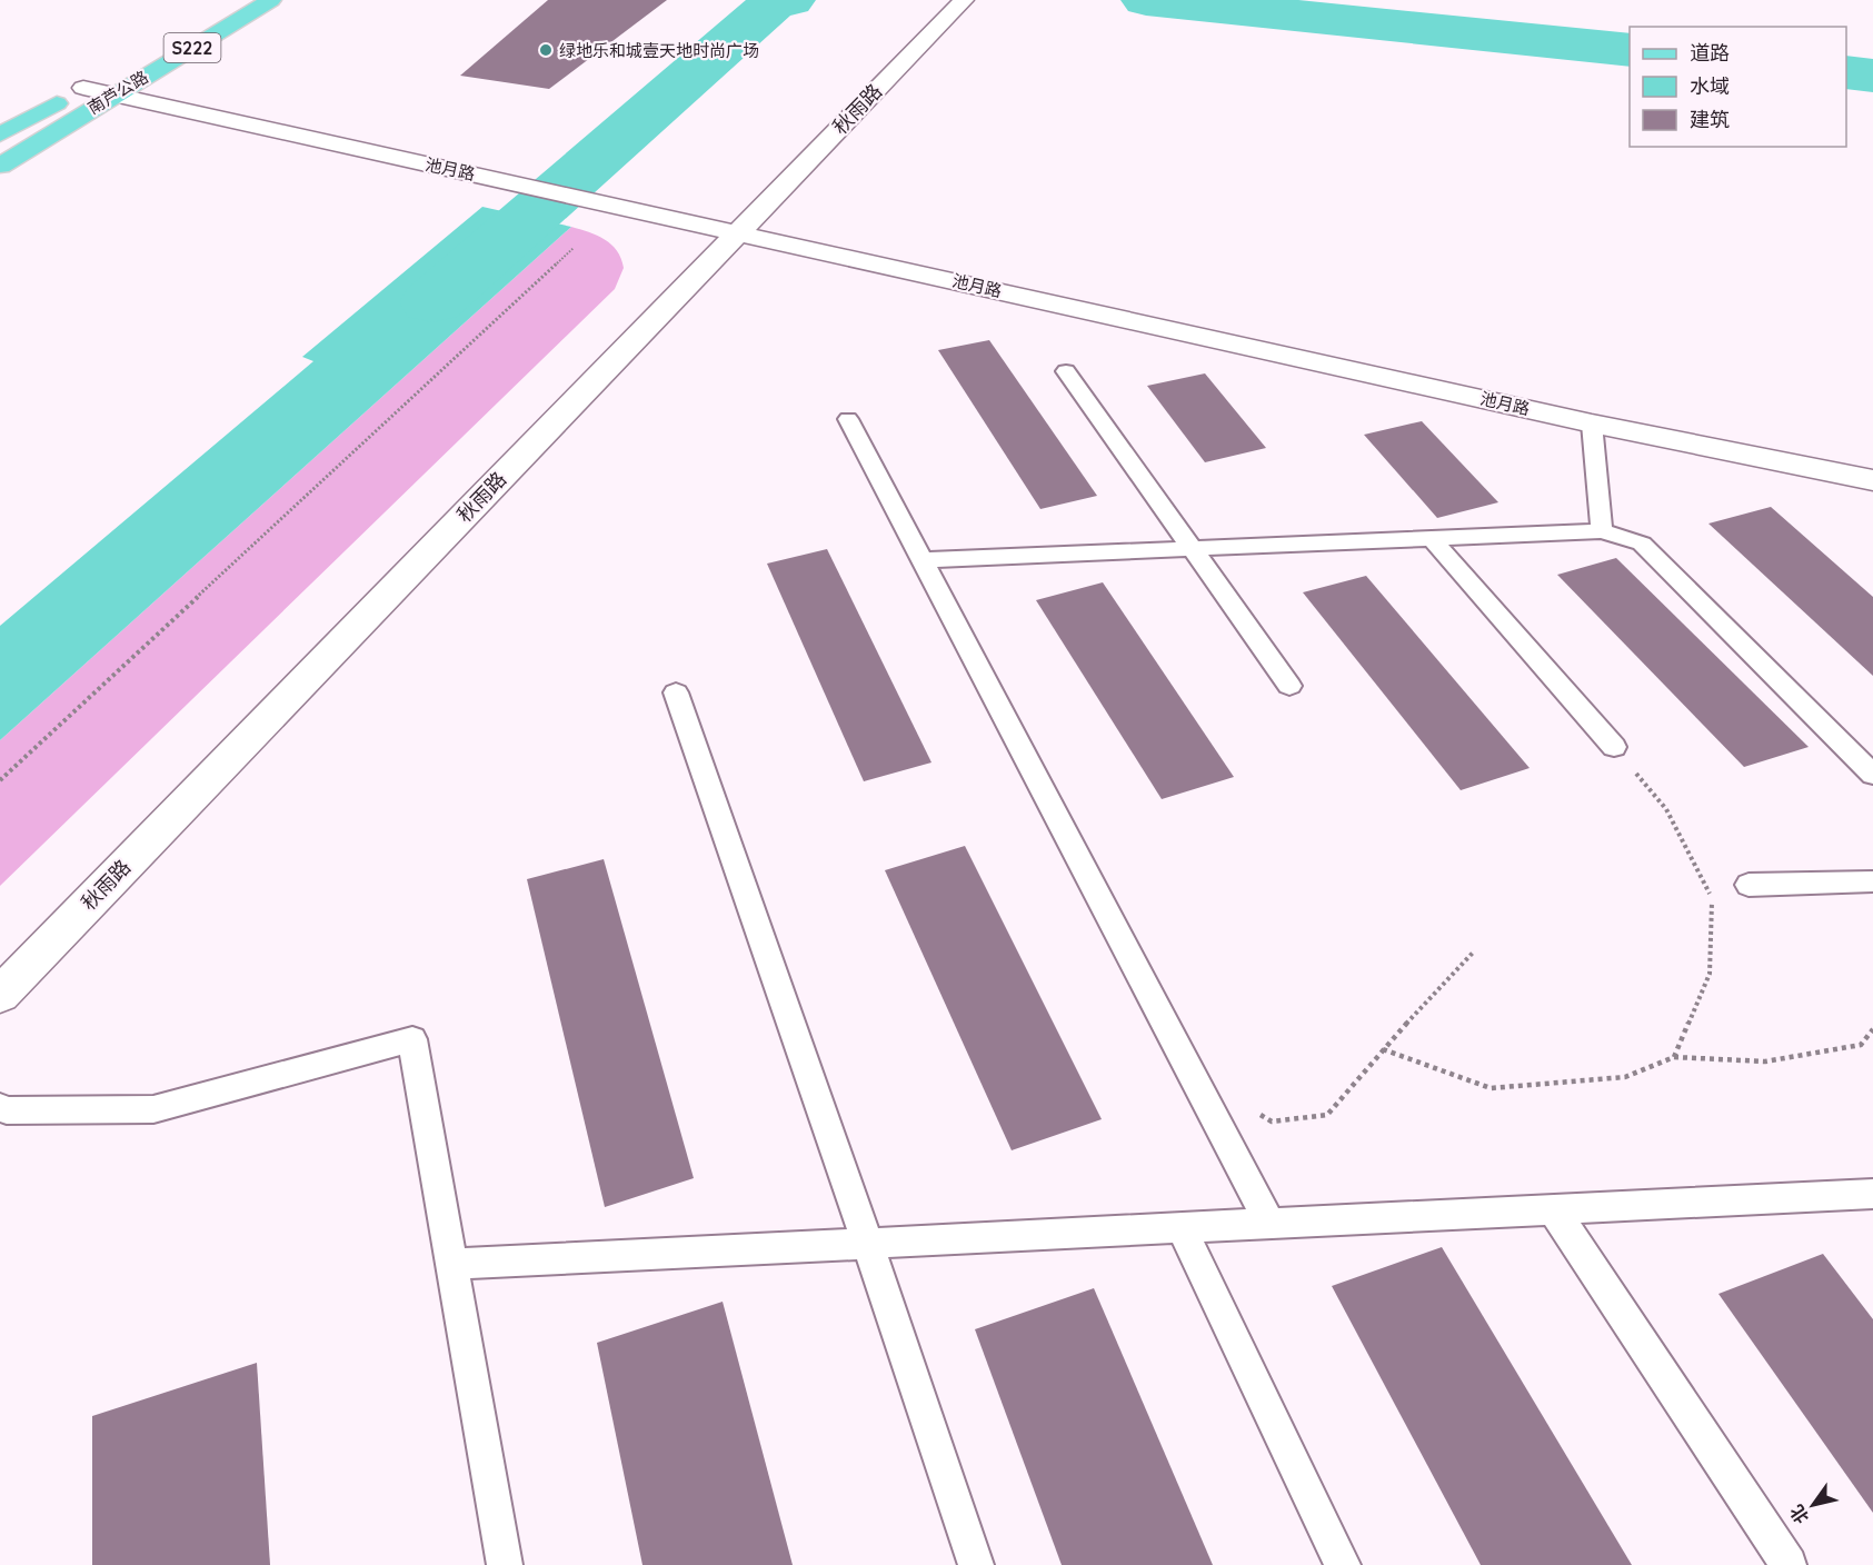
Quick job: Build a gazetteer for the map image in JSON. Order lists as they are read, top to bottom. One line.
{"streets":{"main road":["S222","南芦公路"],"street":["秋雨路","池月路"]},"crossings":[["南芦公路","池月路"],["秋雨路","池月路"]],"places":["绿地乐和城壹天地时尚广场"],"legend":["道路","水域","建筑"],"north":"bottom left"}
